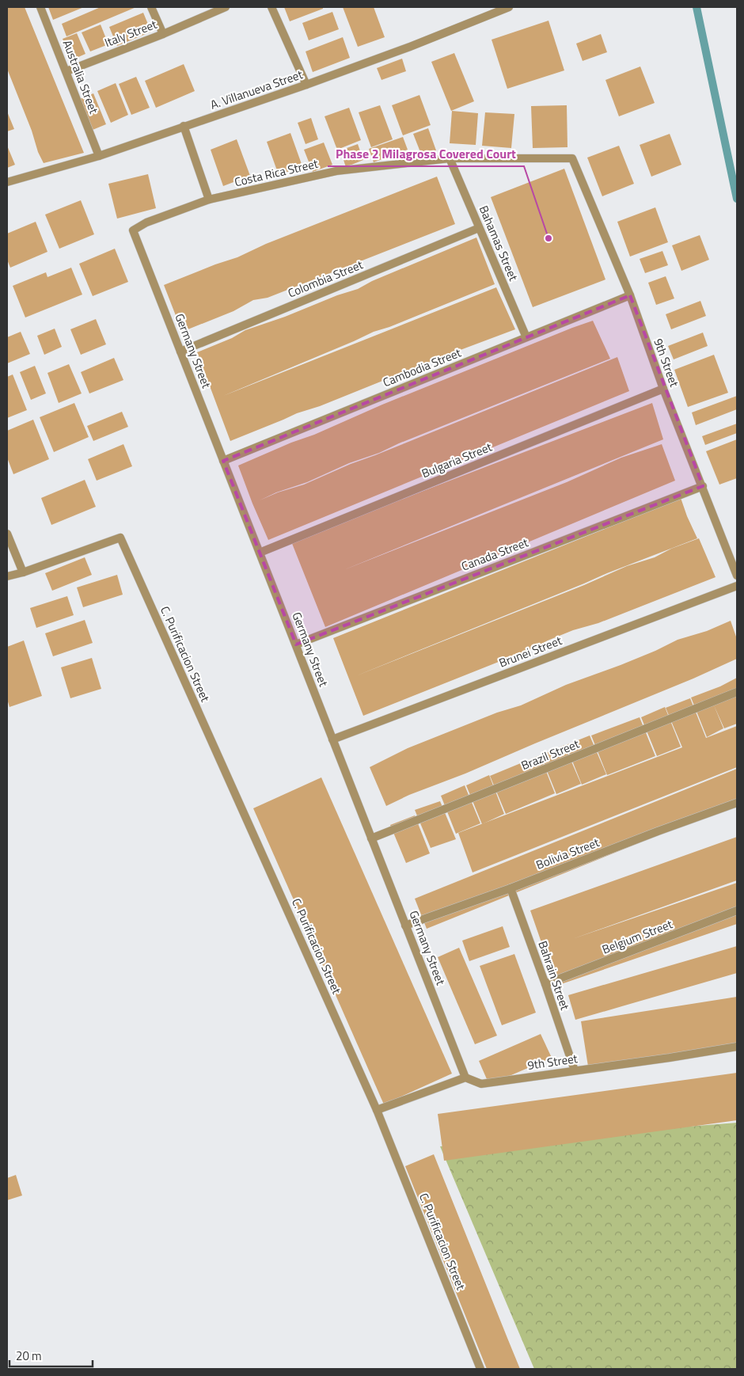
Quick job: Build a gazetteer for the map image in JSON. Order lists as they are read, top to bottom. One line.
{"streets":{"street":["Italy Street","Australia Street","A. Villanueva Street","Costa Rica Street","Bahamas Street","Colombia Street","Germany Street","9th Street","Cambodia Street","Bulgaria Street","Canada Street","Brunei Street","C. Purificacion Street","Brazil Street","Bolivia Street","Belgium Street","Bahrain Street"]},"crossings":[["Italy Street","Australia Street"],["Australia Street","A. Villanueva Street"],["Costa Rica Street","Bahamas Street"],["Costa Rica Street","Germany Street"],["Costa Rica Street","9th Street"],["Bahamas Street","Colombia Street"],["Bahamas Street","Cambodia Street"],["Colombia Street","Germany Street"],["Germany Street","9th Street"],["Germany Street","Cambodia Street"],["Germany Street","Bulgaria Street"],["Germany Street","Canada Street"],["Germany Street","Brunei Street"],["Germany Street","Brazil Street"],["Germany Street","Bolivia Street"],["9th Street","Cambodia Street"],["9th Street","Bulgaria Street"],["9th Street","Canada Street"],["9th Street","Bahrain Street"],["Bolivia Street","Bahrain Street"],["Belgium Street","Bahrain Street"]],"places":["Phase 2 Milagrosa Covered Court"],"scale_bar":"20 m"}
